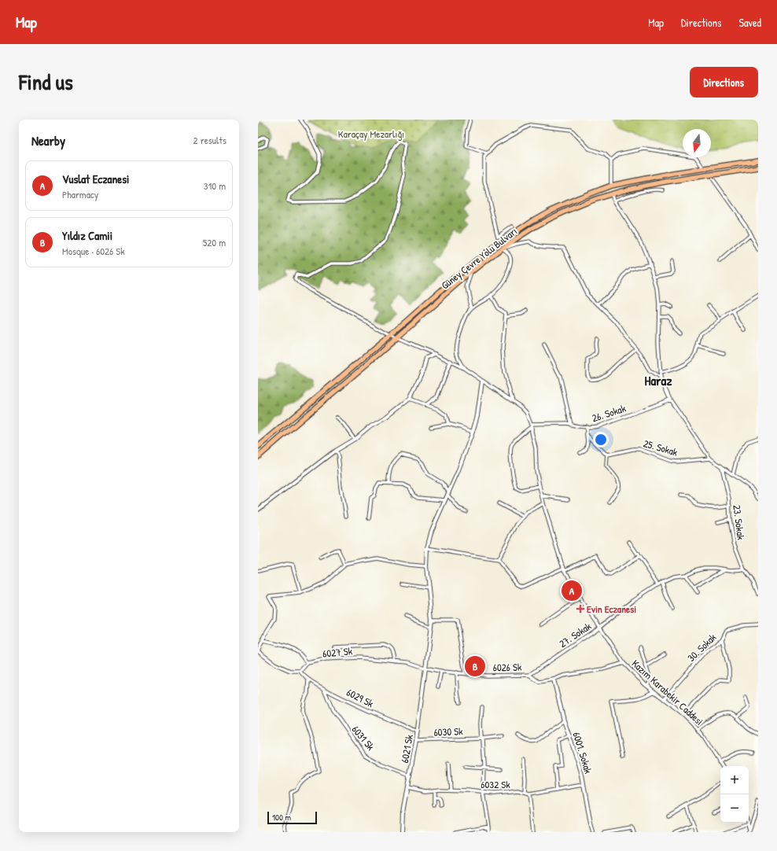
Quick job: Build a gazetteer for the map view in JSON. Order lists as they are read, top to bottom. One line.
{"streets":{"highway":["Güney Çevre Yolu Bulvarı"],"street":["26. Sokak","25. Sokak","23. Sokak","27. Sokak","30. Sokak","6027 Sk","6026 Sk","Kazım Karabekir Caddesi","6029 Sk","6030 Sk","6031 Sk","6021 Sk","6001. Sokak","6032 Sk"]},"crossings":[["Güney Çevre Yolu Bulvarı","Kazım Karabekir Caddesi"],["26. Sokak","Kazım Karabekir Caddesi"],["23. Sokak","27. Sokak"],["27. Sokak","6026 Sk"],["27. Sokak","Kazım Karabekir Caddesi"],["30. Sokak","Kazım Karabekir Caddesi"],["6027 Sk","6026 Sk"],["6027 Sk","6021 Sk"],["6026 Sk","Kazım Karabekir Caddesi"],["6026 Sk","6021 Sk"],["6026 Sk","6001. Sokak"],["Kazım Karabekir Caddesi","6021 Sk"],["6029 Sk","6031 Sk"],["6029 Sk","6021 Sk"],["6030 Sk","6021 Sk"],["6031 Sk","6021 Sk"],["6021 Sk","6032 Sk"]],"districts":["Haraz"],"parks":["Karaçay Mezarlığı"],"places":{"health":["Evin Eczanesi"]},"scale_bar":"100 m","north":"bottom","page":{"header":"Map","nav":["Map","Directions","Saved"],"title":"Find us","buttons":"Directions","heading":["Nearby","2 results"],"list":[{"mark":"A","name":"Vuslat Eczanesi","note":"Pharmacy","value":"310 m"},{"mark":"B","name":"Yıldız Camii","note":"Mosque · 6026 Sk","value":"520 m"}],"pins":["A","B"],"map_buttons":["+","−"],"scale":"100 m"}}
